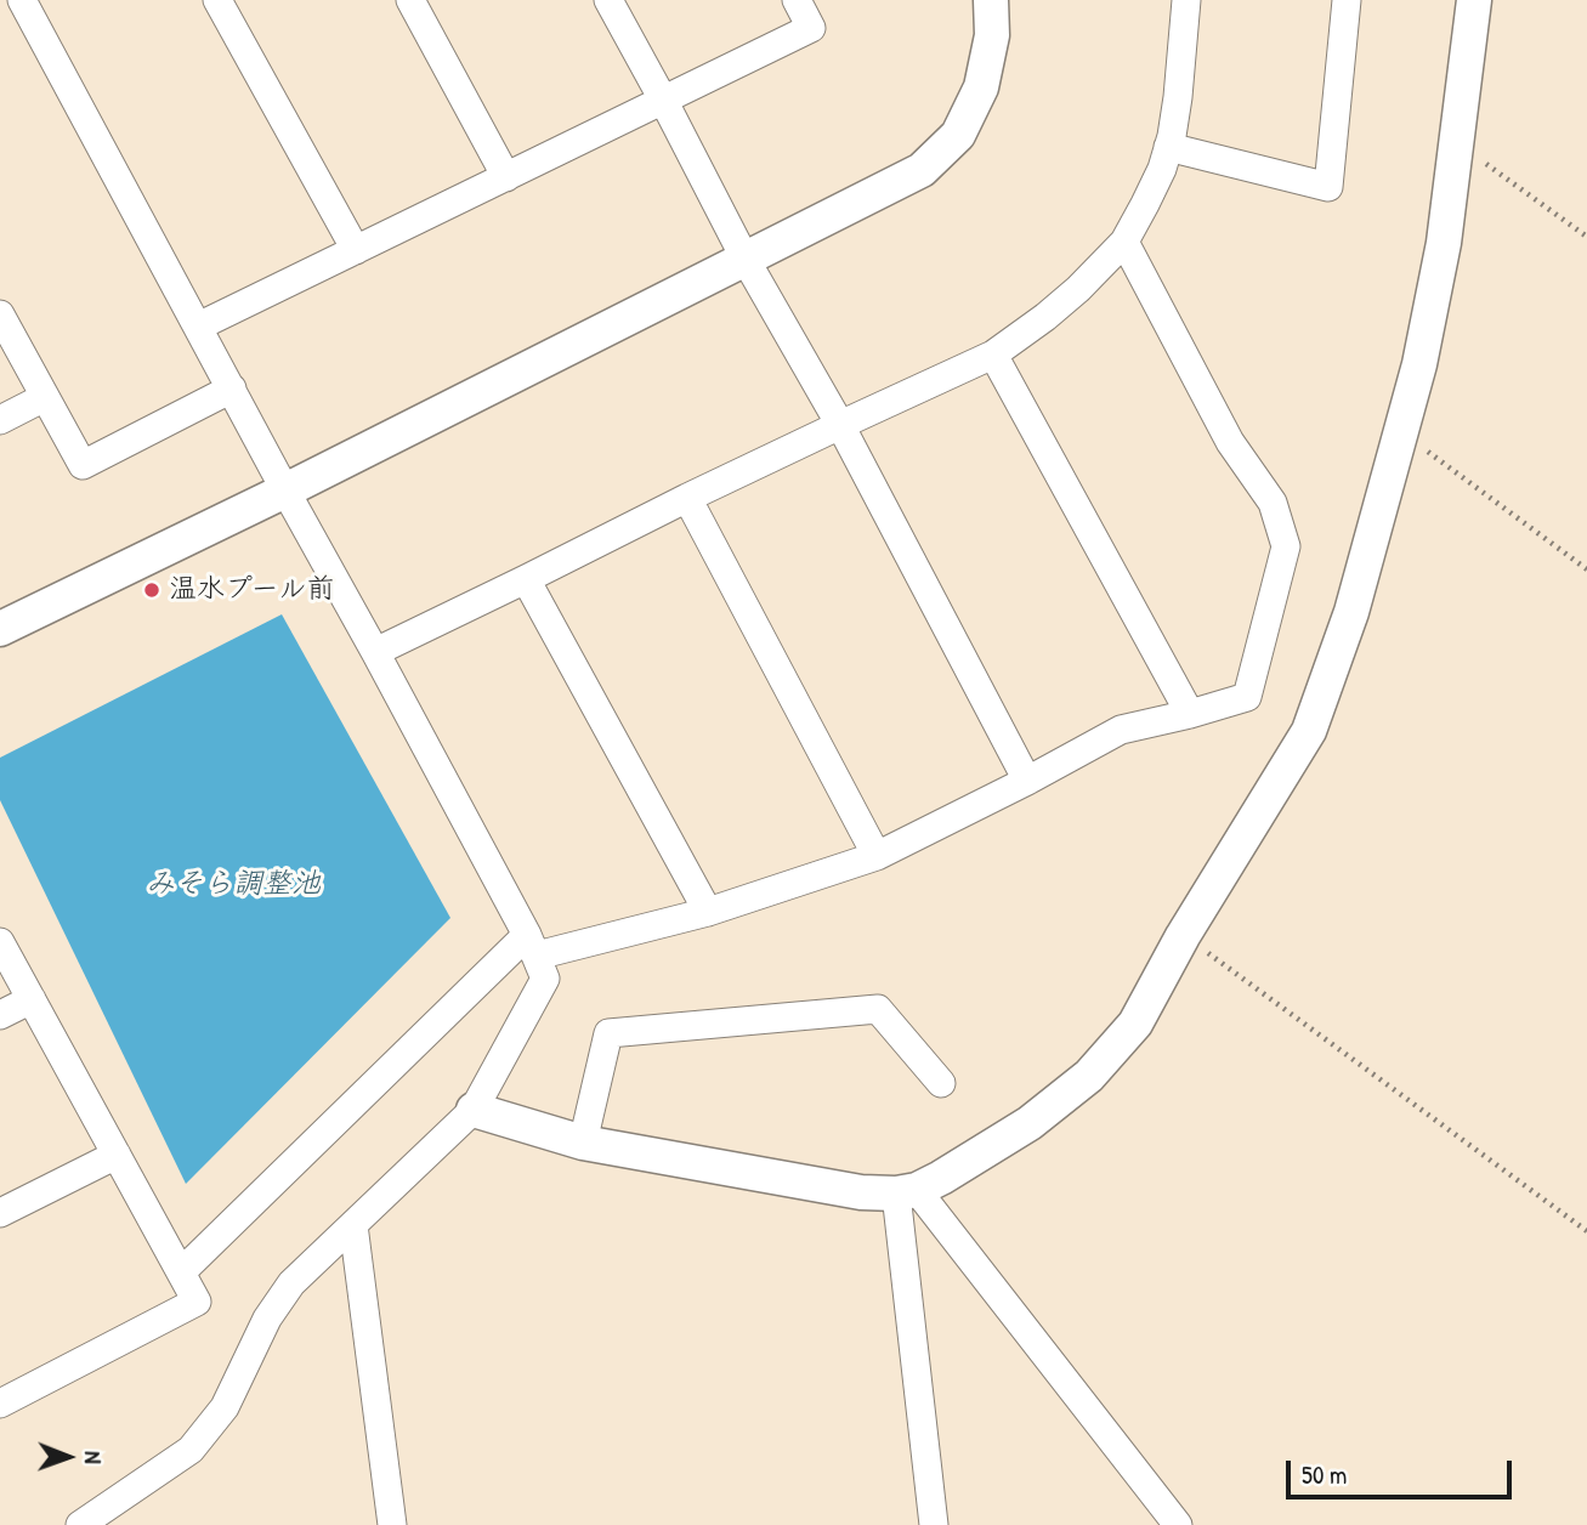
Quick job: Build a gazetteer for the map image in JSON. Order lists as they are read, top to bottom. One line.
{"water":["みそら調整池"],"places":["温水プール前"],"scale_bar":"50 m","north":"right"}
